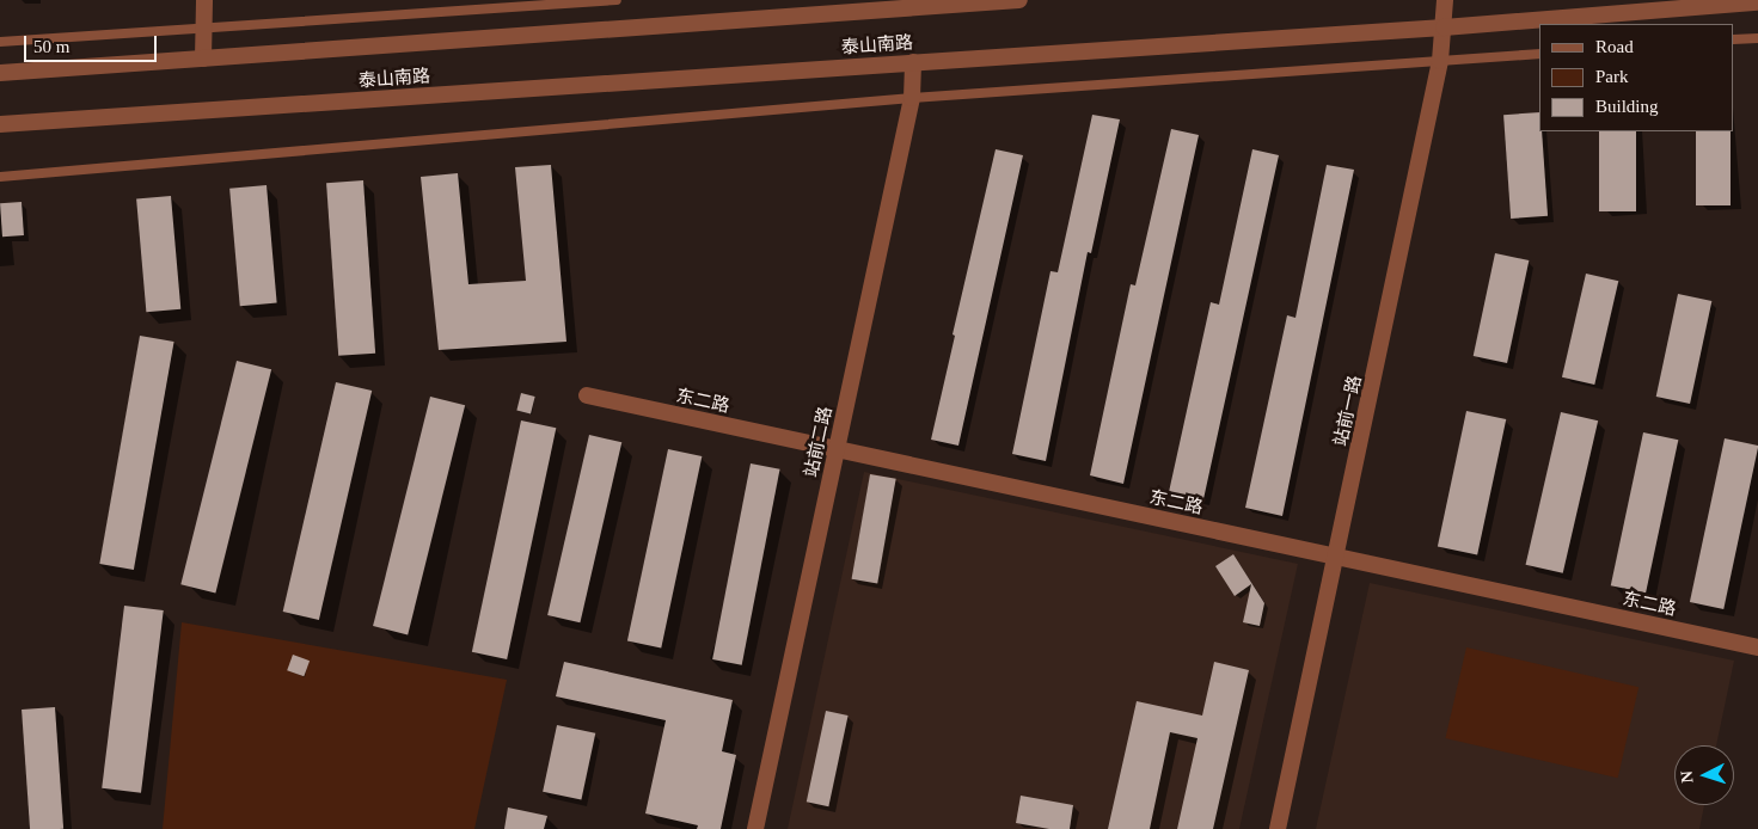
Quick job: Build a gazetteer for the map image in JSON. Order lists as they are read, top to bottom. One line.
{"streets":{"street":["泰山南路","东二路","站前一路","站前二路"]},"crossings":[["泰山南路","站前一路"],["泰山南路","站前二路"],["东二路","站前一路"],["东二路","站前二路"]],"legend":["Road","Park","Building"],"scale_bar":"50 m","north":"left"}
